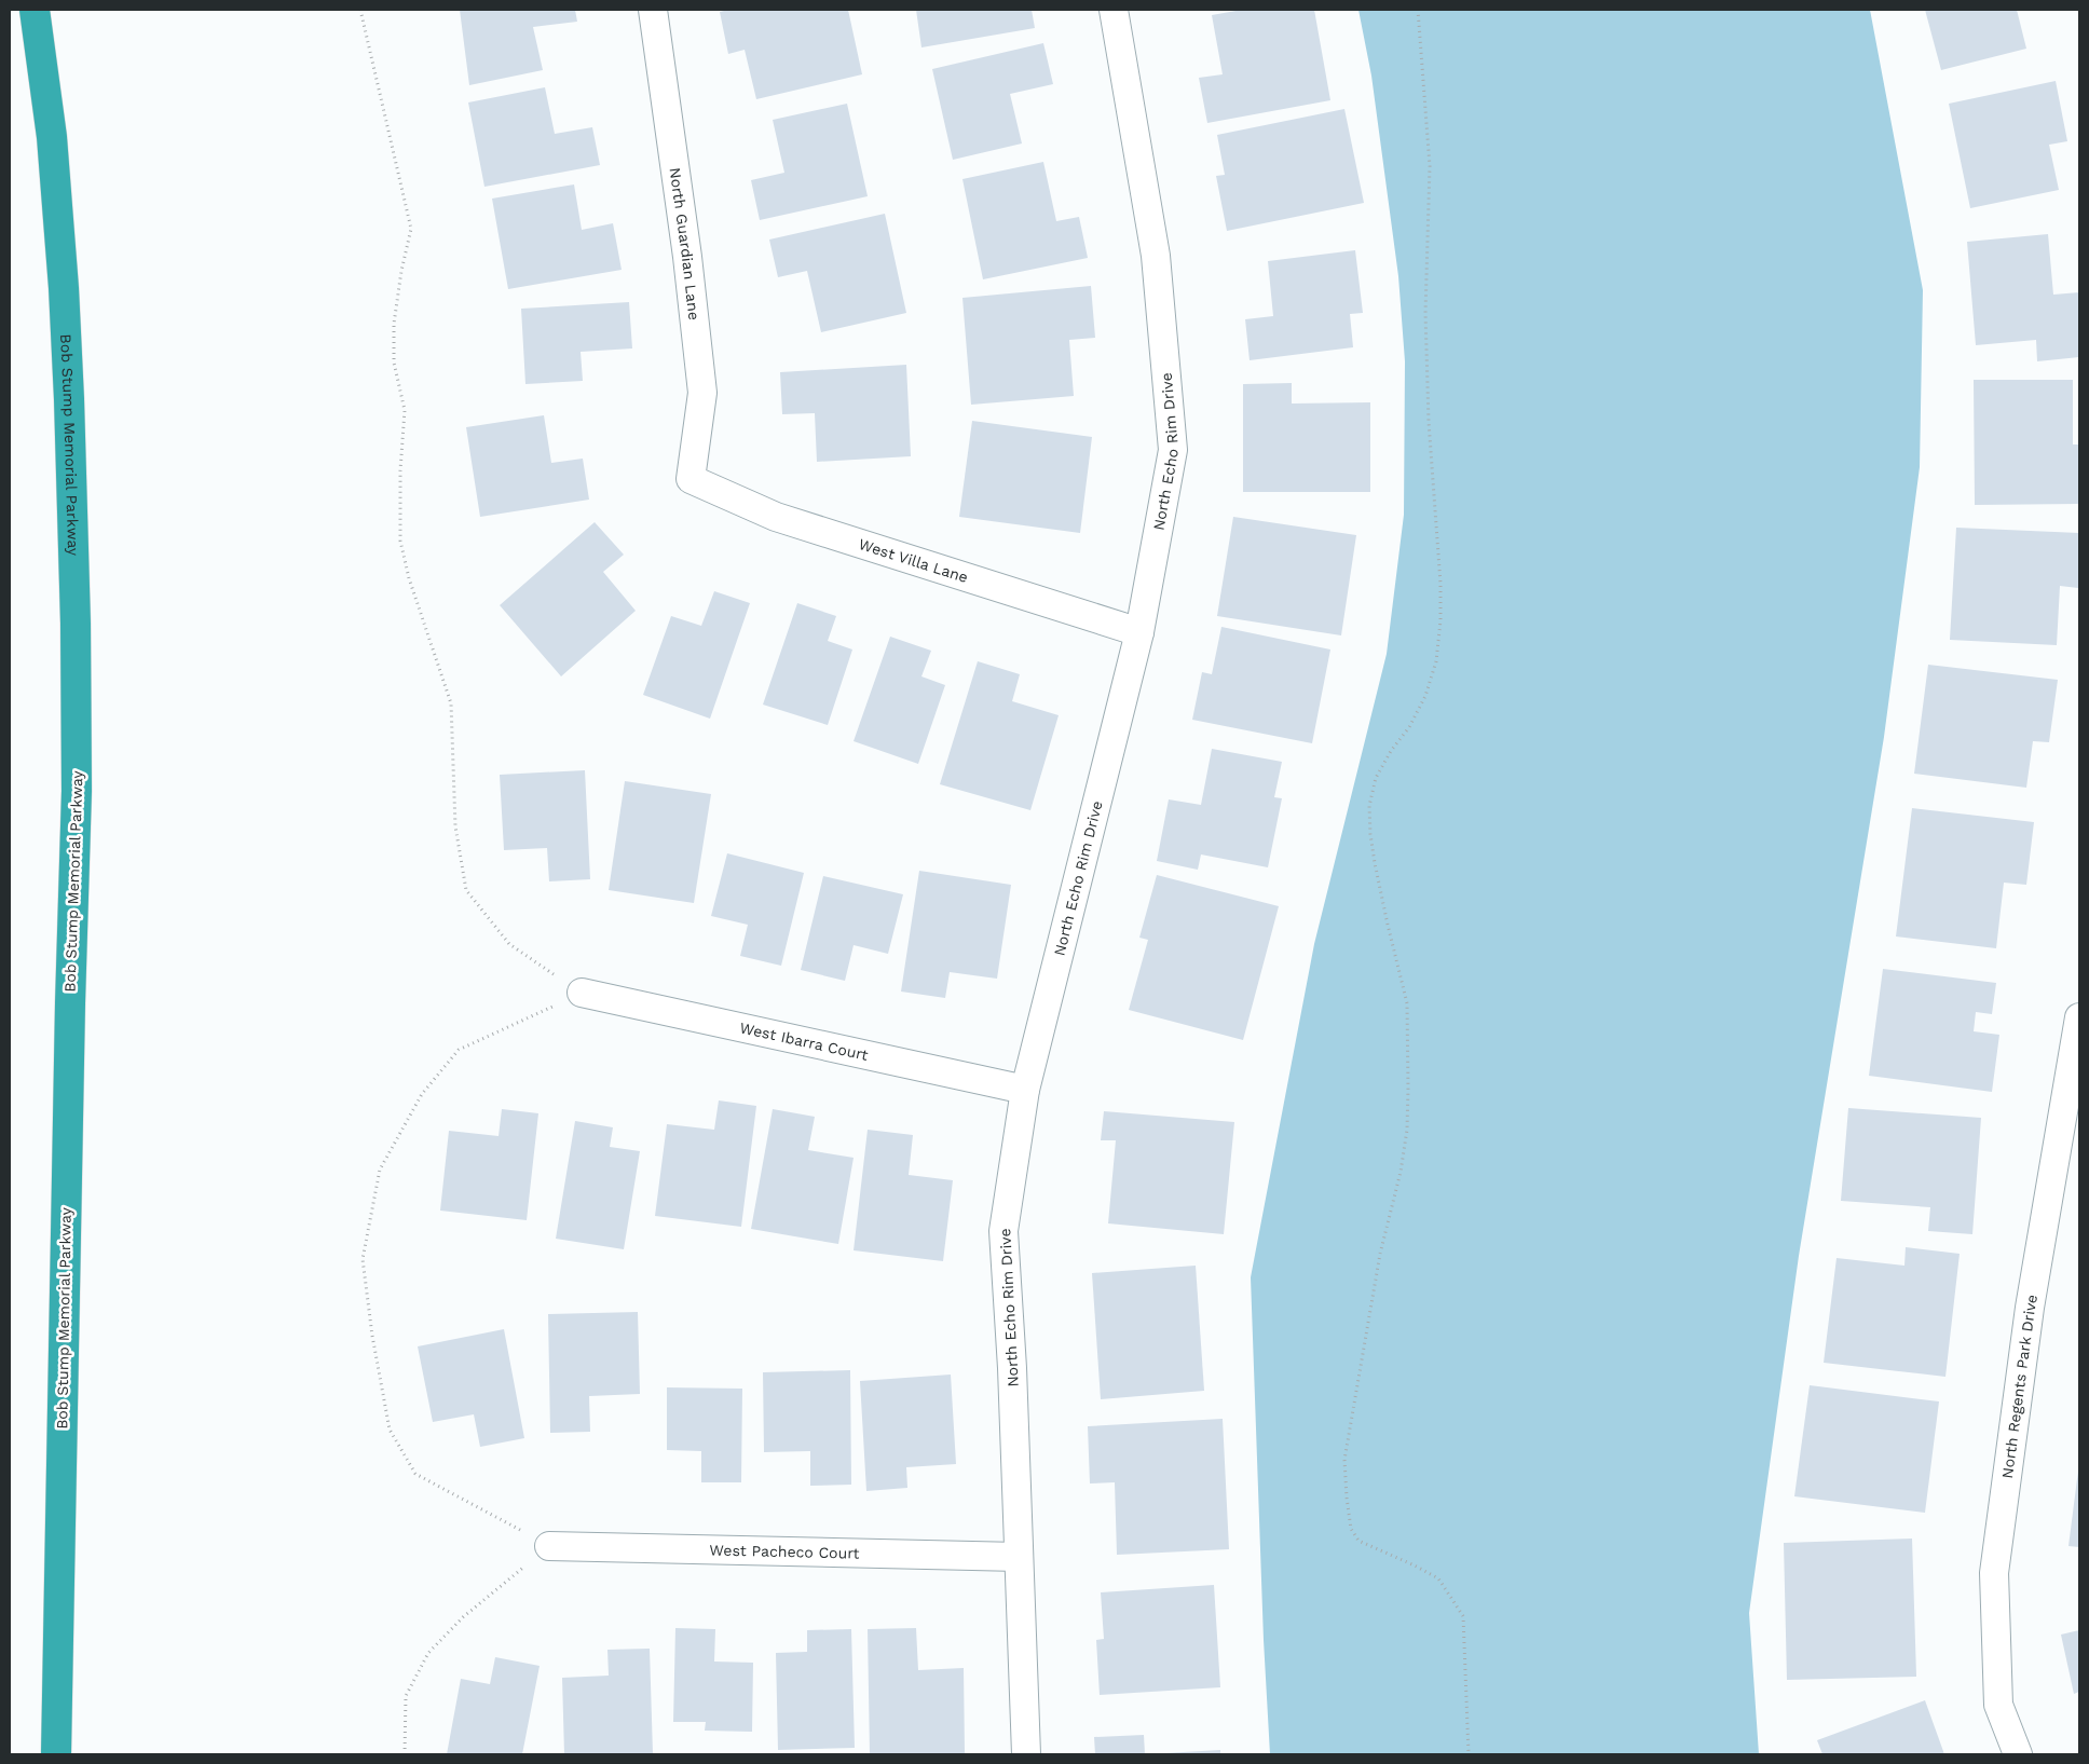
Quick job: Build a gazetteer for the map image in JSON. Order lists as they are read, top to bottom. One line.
{"streets":{"highway":["Bob Stump Memorial Parkway"],"street":["North Guardian Lane","North Echo Rim Drive","West Villa Lane","West Ibarra Court","North Regents Park Drive","West Pacheco Court"]},"crossings":[["North Guardian Lane","West Villa Lane"],["North Echo Rim Drive","West Villa Lane"],["North Echo Rim Drive","West Ibarra Court"],["North Echo Rim Drive","West Pacheco Court"]]}
